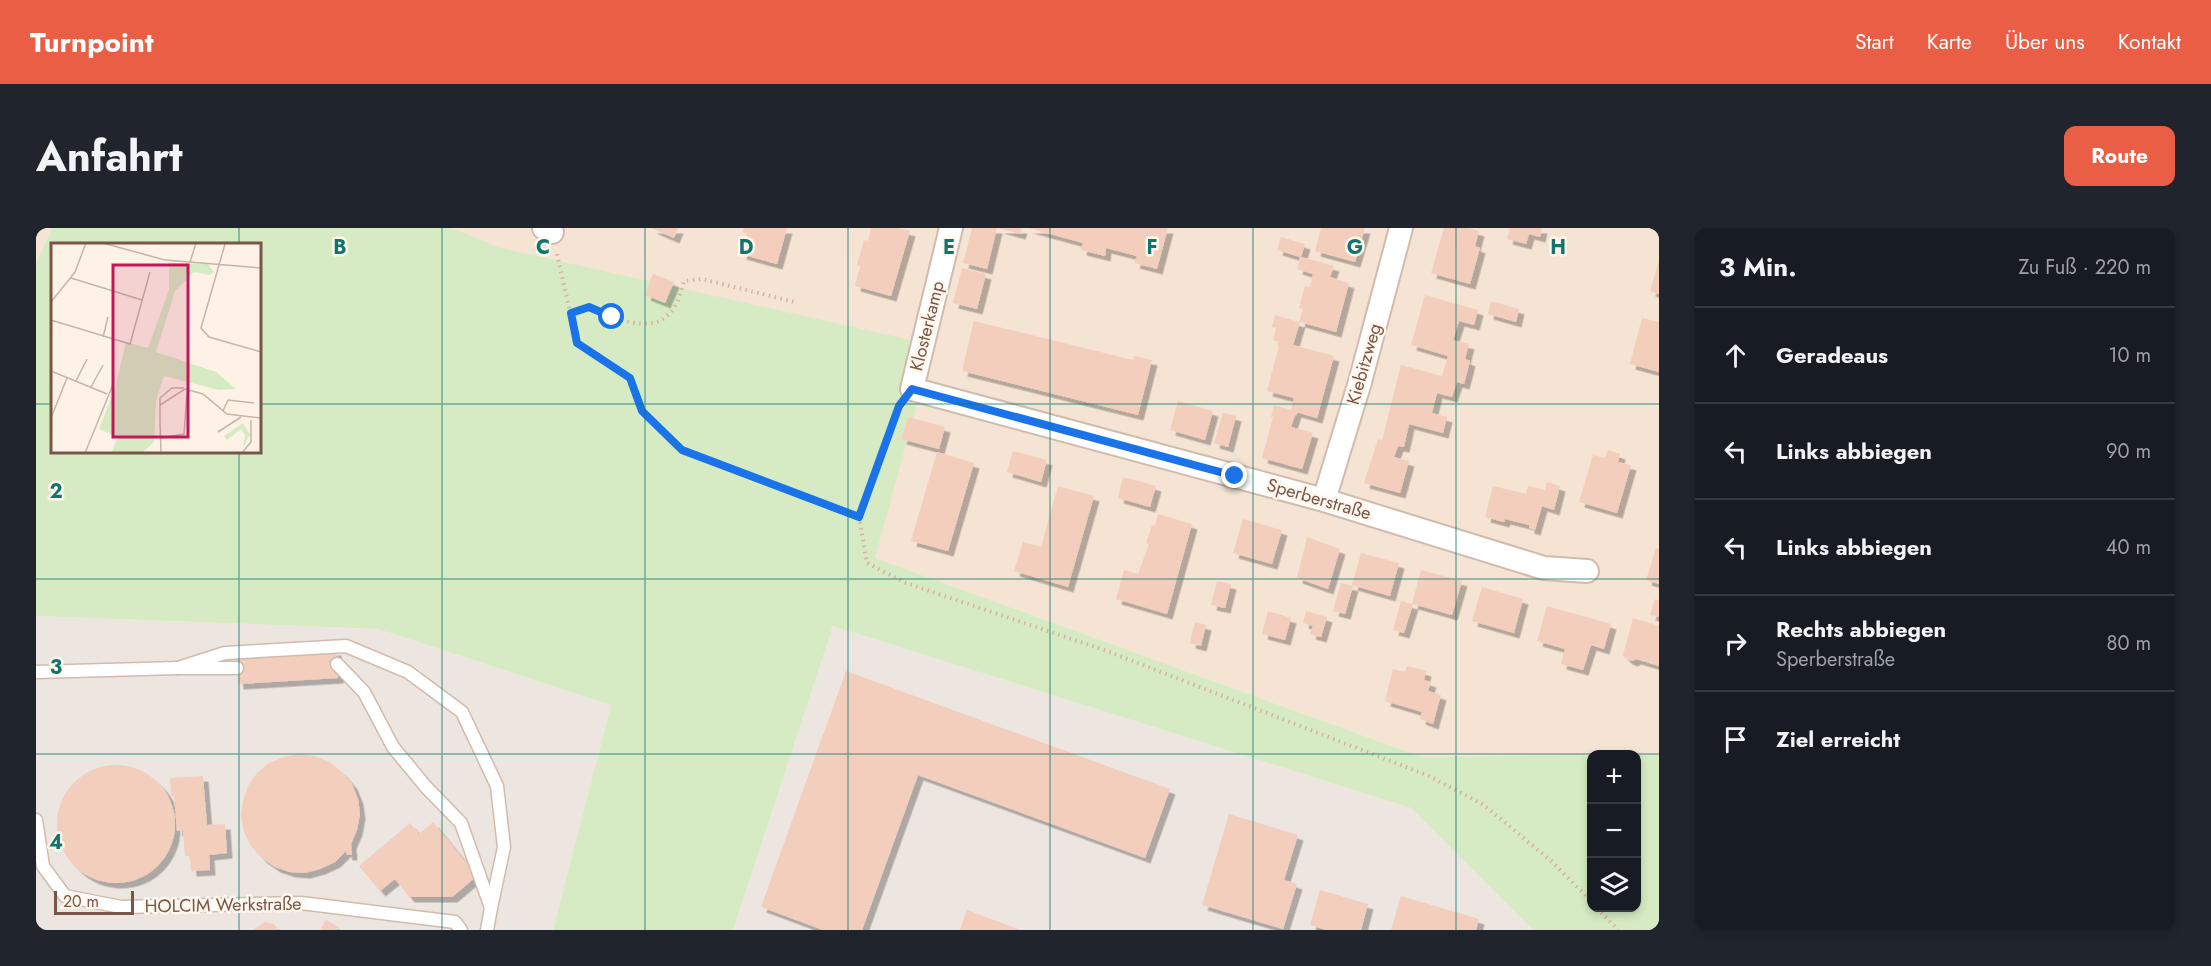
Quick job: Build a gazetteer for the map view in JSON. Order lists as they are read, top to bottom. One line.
{"streets":{"street":["Klosterkamp","Kiebitzweg","Sperberstraße"],"lane":["HOLCIM Werkstraße"]},"crossings":[["Klosterkamp","Sperberstraße"],["Kiebitzweg","Sperberstraße"]],"scale_bar":"20 m","page":{"header":"Turnpoint","nav":["Start","Karte","Über uns","Kontakt"],"title":"Anfahrt","buttons":"Route","heading":["3 Min.","Zu Fuß · 220 m"],"list":[["Geradeaus","10 m"],["Links abbiegen","90 m"],["Links abbiegen","40 m"],["Rechts abbiegen","Sperberstraße","80 m"],"Ziel erreicht"],"map_buttons":["+","−"],"scale":"20 m"},"grid":{"columns":["B","C","D","E","F","G","H"],"rows":["2","3","4"]}}
